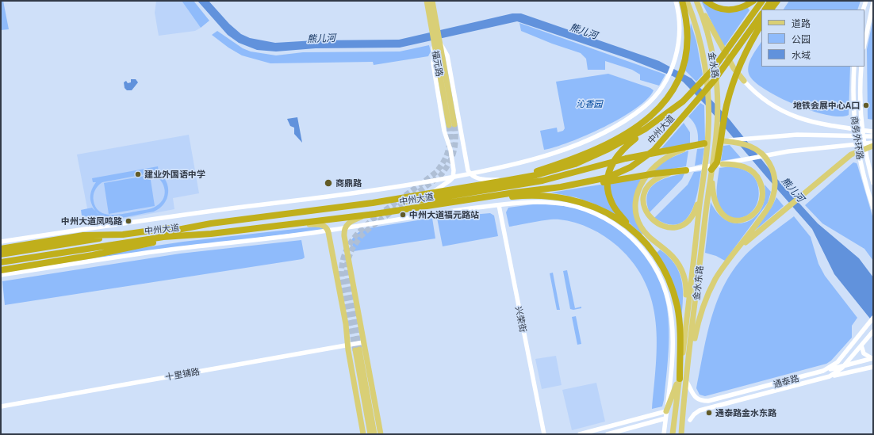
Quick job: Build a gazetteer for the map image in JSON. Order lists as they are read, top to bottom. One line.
{"streets":{"highway":["中州大道"],"main road":["福元路","金水路","金水东路"],"street":["商务外环路","兴荣街","十里铺路","通泰路"]},"crossings":[["金水路","金水东路"],["金水东路","通泰路"]],"water":["熊儿河"],"parks":["沁香园"],"places":["地铁会展中心A口","建业外国语中学","商鼎路","中州大道福元路站","中州大道凤鸣路","通泰路金水东路"],"legend":["道路","公园","水域"]}
